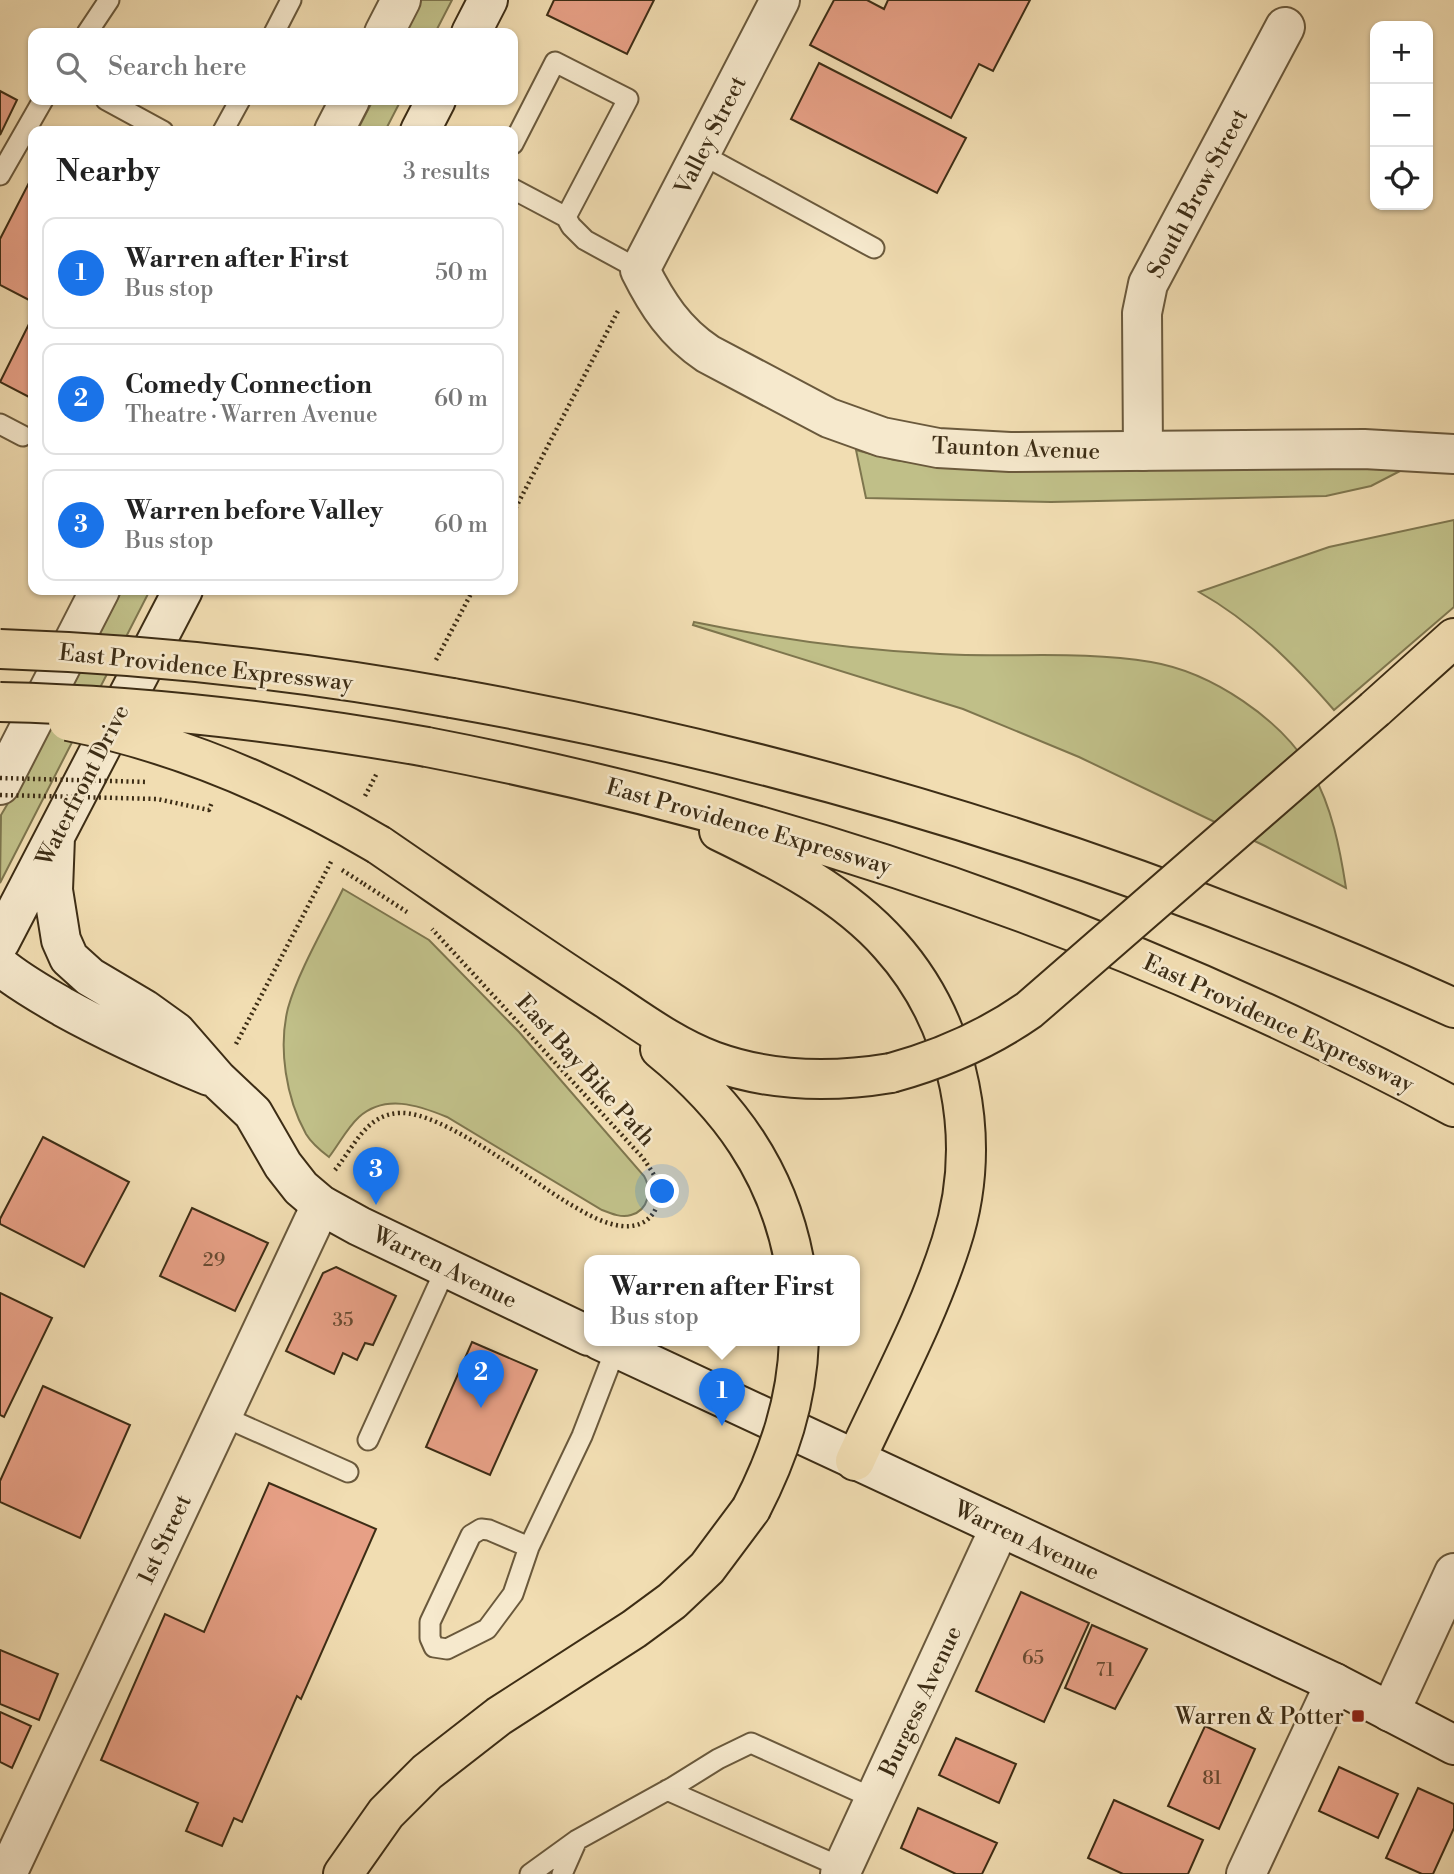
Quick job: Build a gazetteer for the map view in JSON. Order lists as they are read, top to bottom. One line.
{"streets":{"highway":["East Providence Expressway"],"street":["Valley Street","South Brow Street","Taunton Avenue","Waterfront Drive","Warren Avenue","1st Street","Burgess Avenue"],"path":["East Bay Bike Path"]},"crossings":[["Valley Street","Taunton Avenue"],["South Brow Street","Taunton Avenue"],["Waterfront Drive","Warren Avenue"],["Warren Avenue","1st Street"],["Warren Avenue","Burgess Avenue"]],"places":{"transit":["Warren & Potter"]},"house_numbers":["29","35","65","71","81"],"page":{"map_buttons":["+","−"],"search":"Search here","heading":["Nearby","3 results"],"list":[{"mark":"1","name":"Warren after First","note":"Bus stop","value":"50 m"},{"mark":"2","name":"Comedy Connection","note":"Theatre · Warren Avenue","value":"60 m"},{"mark":"3","name":"Warren before Valley","note":"Bus stop","value":"60 m"}],"pins":["3","2","1"],"popup":["Warren after First","Bus stop"]}}
